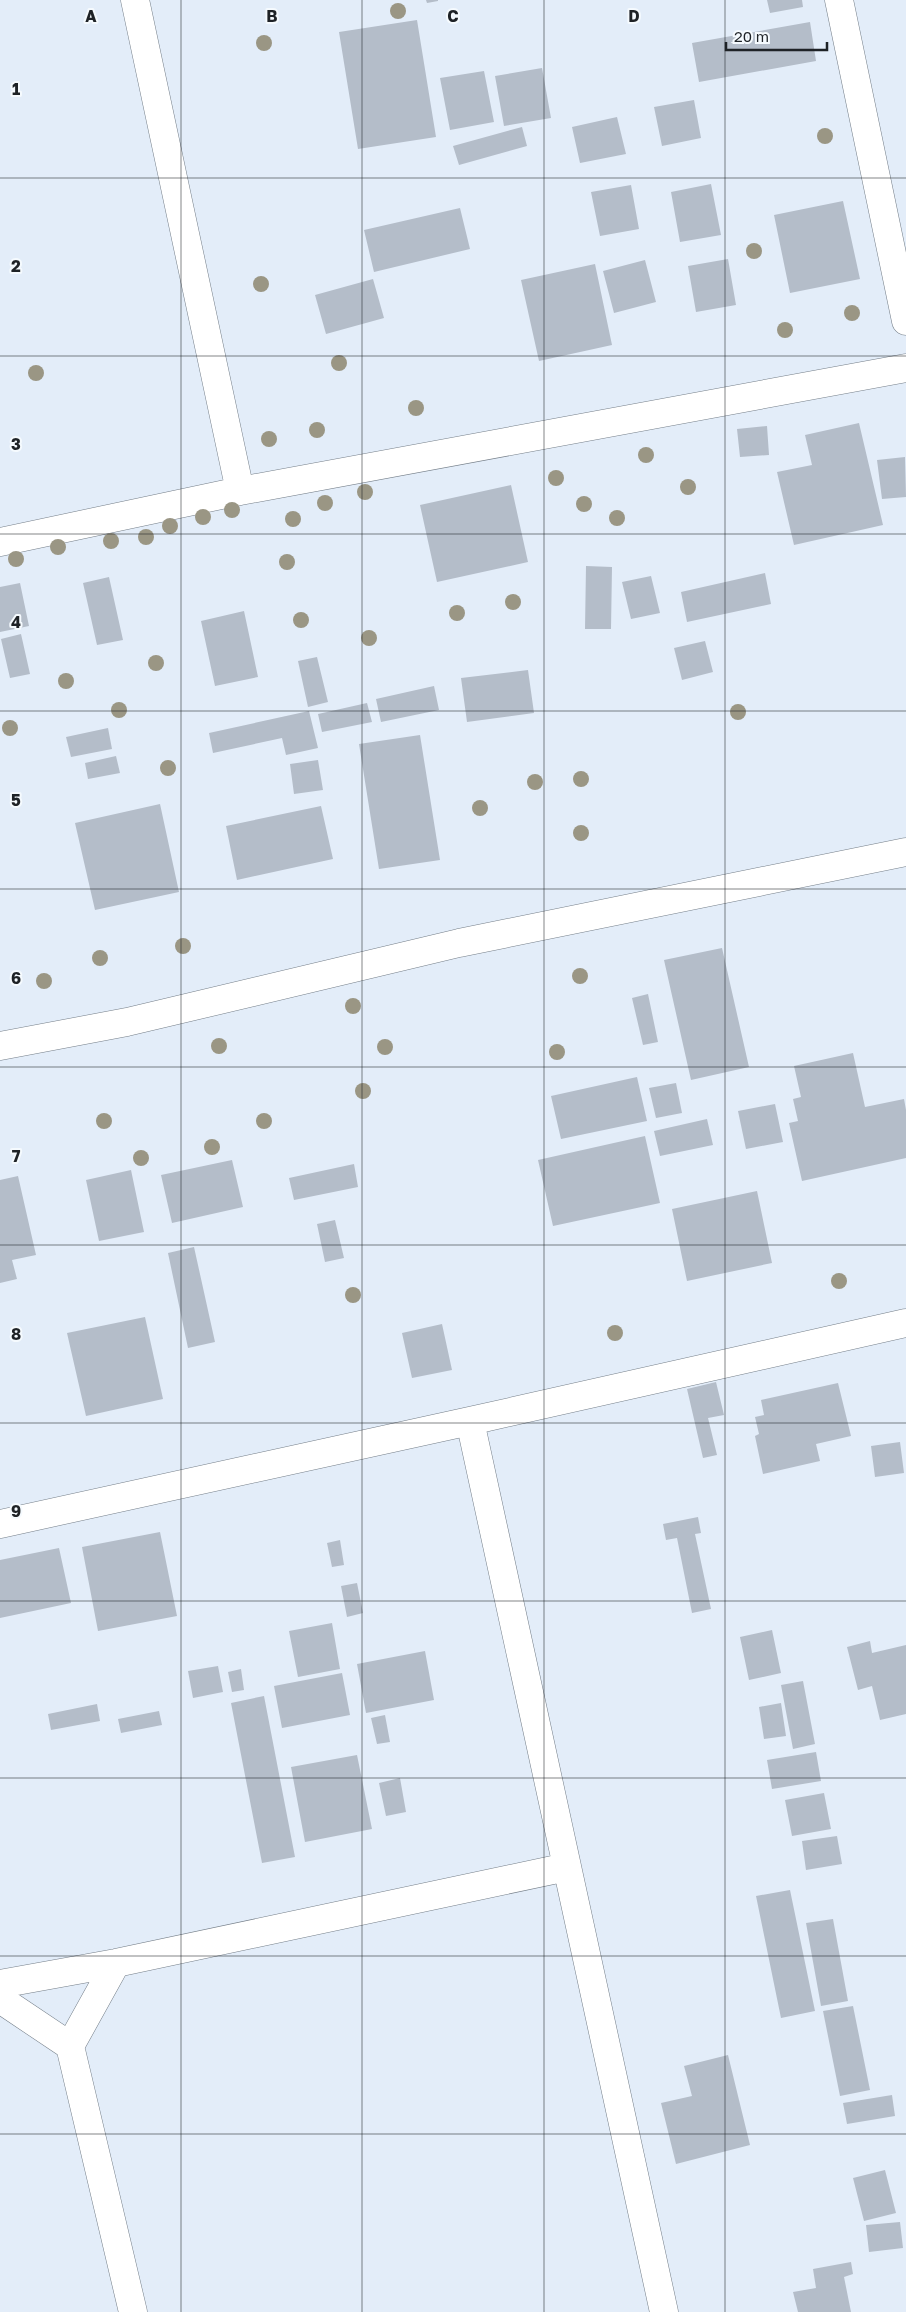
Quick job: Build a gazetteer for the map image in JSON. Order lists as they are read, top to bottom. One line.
{"scale_bar":"20 m","grid":{"columns":["A","B","C","D"],"rows":["1","2","3","4","5","6","7","8","9"]}}
